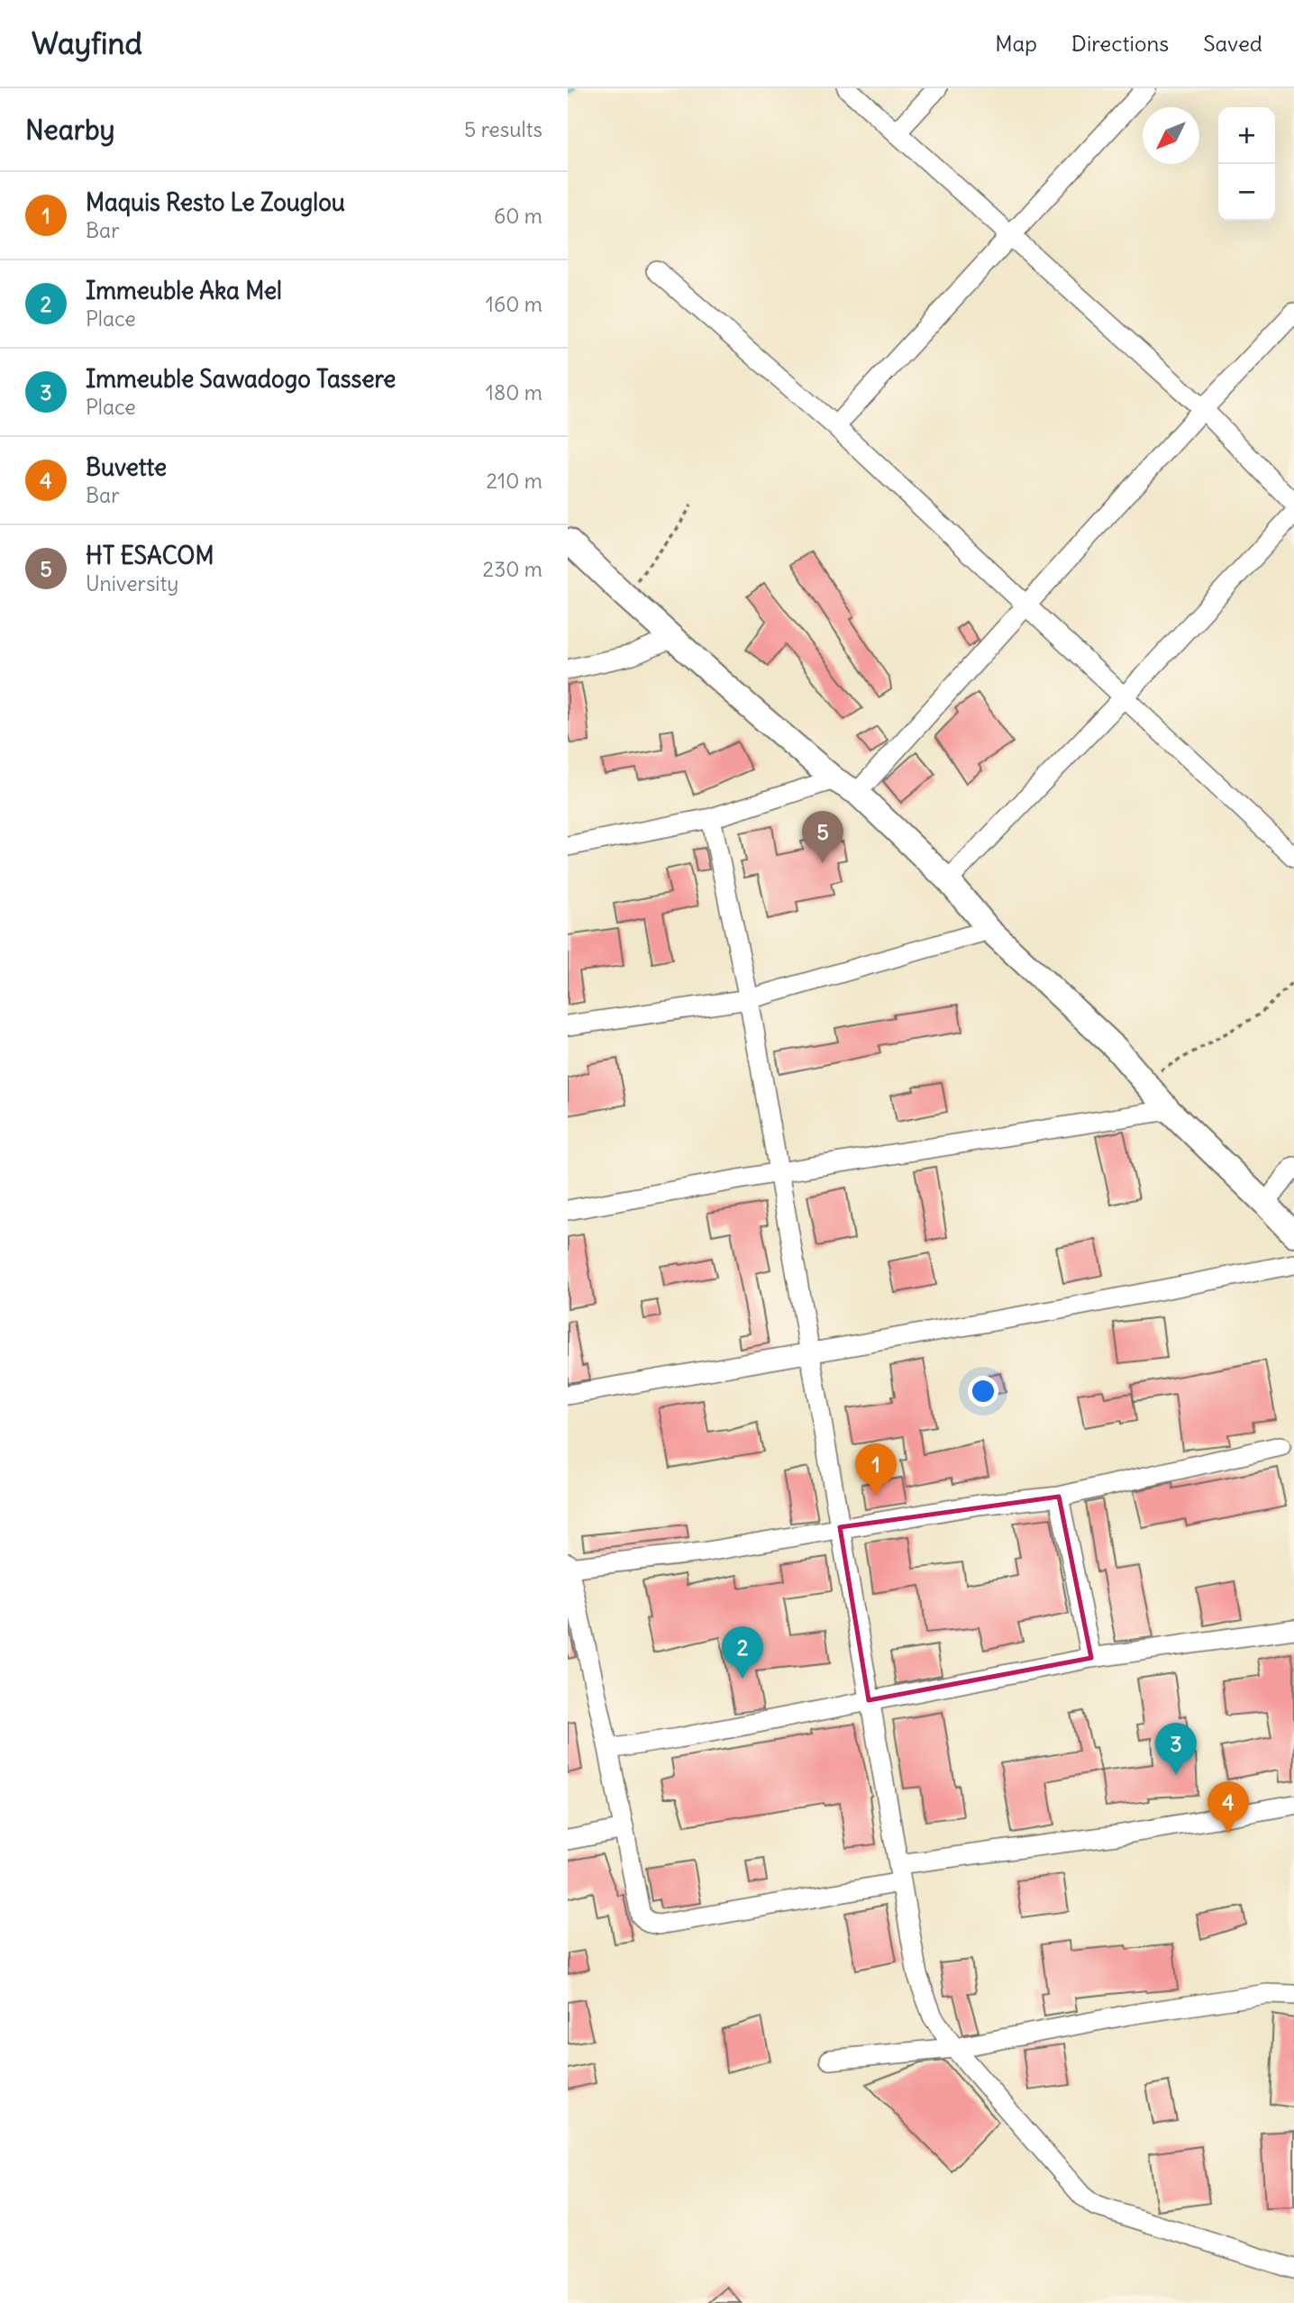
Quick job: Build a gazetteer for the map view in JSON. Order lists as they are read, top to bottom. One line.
{"north":"bottom left","page":{"header":"Wayfind","nav":["Map","Directions","Saved"],"heading":["Nearby","5 results"],"map_buttons":["+","−"],"list":[{"mark":"1","name":"Maquis Resto Le Zouglou","note":"Bar","value":"60 m"},{"mark":"2","name":"Immeuble Aka Mel","note":"Place","value":"160 m"},{"mark":"3","name":"Immeuble Sawadogo Tassere","note":"Place","value":"180 m"},{"mark":"4","name":"Buvette","note":"Bar","value":"210 m"},{"mark":"5","name":"HT ESACOM","note":"University","value":"230 m"}],"pins":["5","1","2","3","4"]}}
